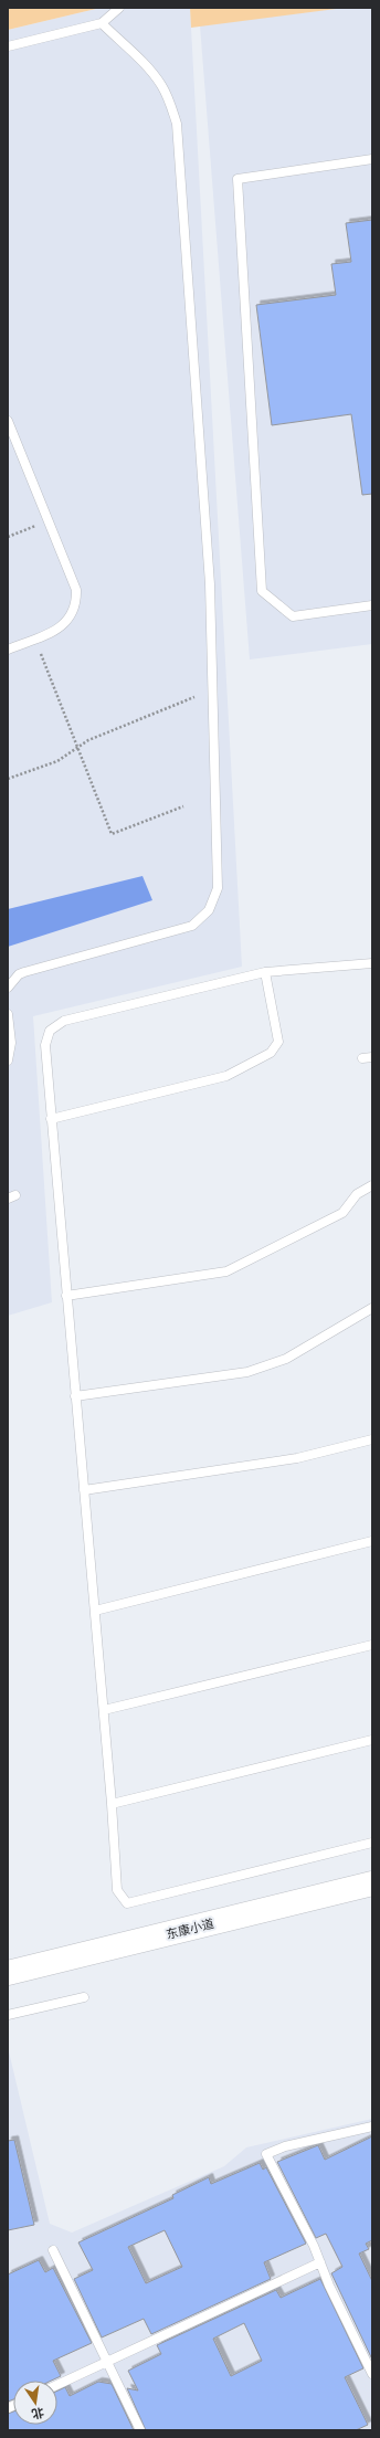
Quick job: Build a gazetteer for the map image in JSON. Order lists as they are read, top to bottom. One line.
{"streets":{"street":["东康小道"]},"north":"bottom"}
